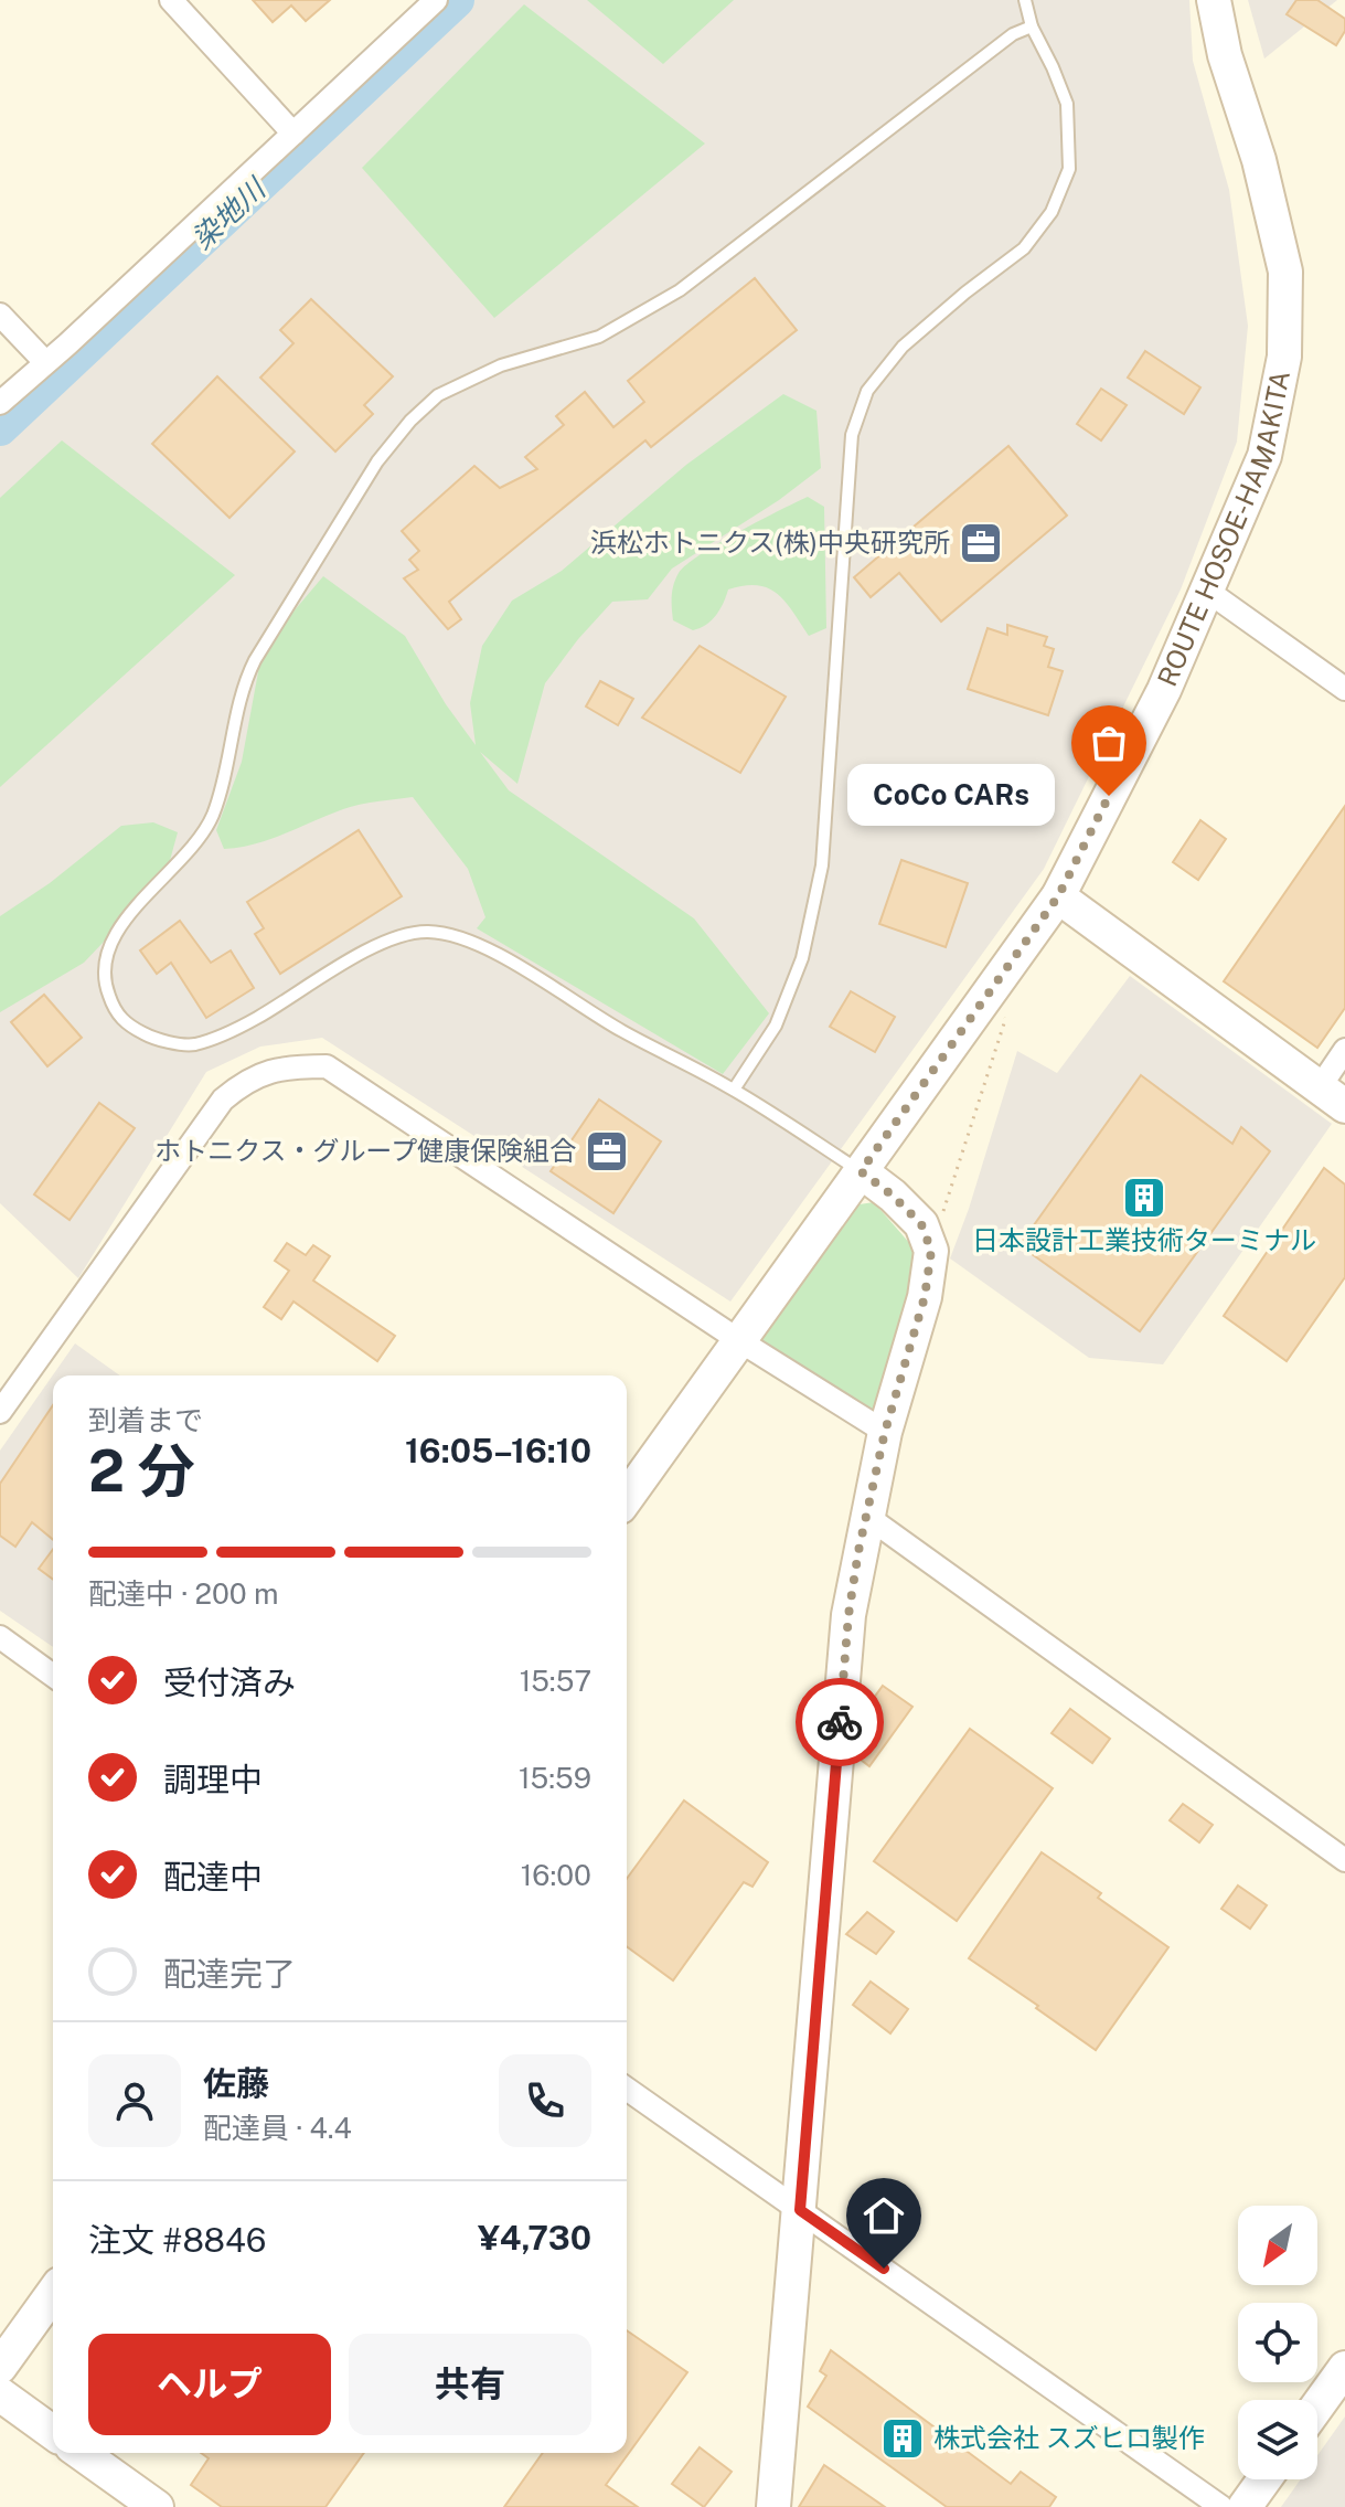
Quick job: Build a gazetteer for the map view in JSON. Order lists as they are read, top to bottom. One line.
{"streets":{"street":["ROUTE HOSOE-HAMAKITA"]},"water":["染地川"],"places":{"office":["浜松ホトニクス(株)中央研究所","ホトニクス・グループ健康保険組合"],"other":["CoCo CARs"],"building":["日本設計工業技術ターミナル","株式会社 スズヒロ製作"]},"north":"bottom left","page":{"bubble":"CoCo CARs","heading":["2 分","到着まで","16:05–16:10"],"panel":["佐藤","配達員 · 4.4","注文 #8846","¥4,730"],"bar":"配達中 · 200 m","list":[["受付済み","15:57"],["調理中","15:59"],["配達中","16:00"],"配達完了"],"buttons":["ヘルプ","共有"]}}
